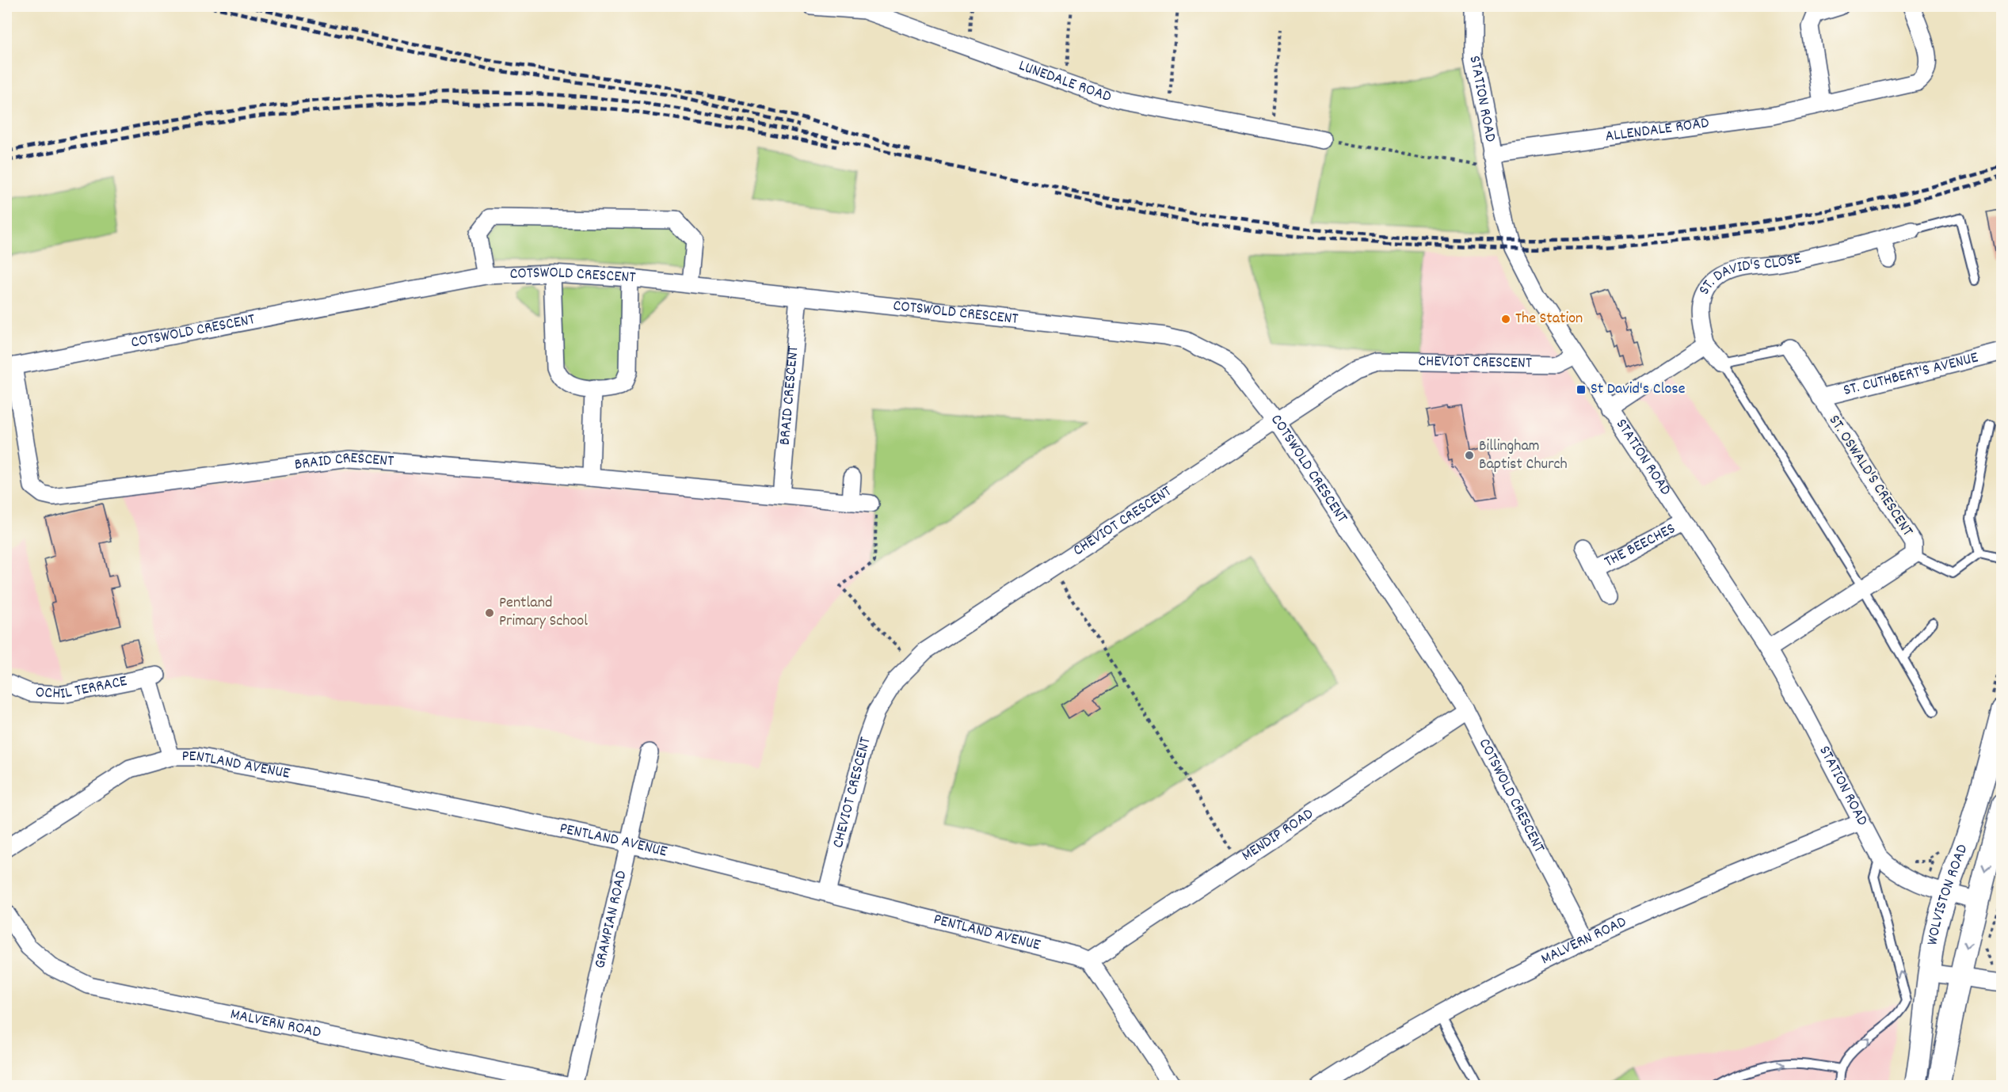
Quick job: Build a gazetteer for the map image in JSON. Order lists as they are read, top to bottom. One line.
{"streets":{"street":["LUNEDALE ROAD","STATION ROAD","ALLENDALE ROAD","COTSWOLD CRESCENT","ST. DAVID'S CLOSE","CHEVIOT CRESCENT","ST. CUTHBERT'S AVENUE","BRAID CRESCENT","ST. OSWALD'S CRESCENT","THE BEECHES","OCHIL TERRACE","PENTLAND AVENUE","MENDIP ROAD","WOLVISTON ROAD","GRAMPIAN ROAD","MALVERN ROAD"]},"crossings":[["STATION ROAD","ALLENDALE ROAD"],["STATION ROAD","CHEVIOT CRESCENT"],["STATION ROAD","ST. OSWALD'S CRESCENT"],["STATION ROAD","THE BEECHES"],["STATION ROAD","WOLVISTON ROAD"],["STATION ROAD","MALVERN ROAD"],["COTSWOLD CRESCENT","CHEVIOT CRESCENT"],["COTSWOLD CRESCENT","BRAID CRESCENT"],["COTSWOLD CRESCENT","MENDIP ROAD"],["COTSWOLD CRESCENT","MALVERN ROAD"],["CHEVIOT CRESCENT","PENTLAND AVENUE"],["ST. CUTHBERT'S AVENUE","ST. OSWALD'S CRESCENT"],["OCHIL TERRACE","PENTLAND AVENUE"],["PENTLAND AVENUE","MENDIP ROAD"],["PENTLAND AVENUE","GRAMPIAN ROAD"],["GRAMPIAN ROAD","MALVERN ROAD"]],"places":{"other":["The Station","Billingham Baptist Church","Pentland Primary School"],"transit":["St David's Close"]}}
